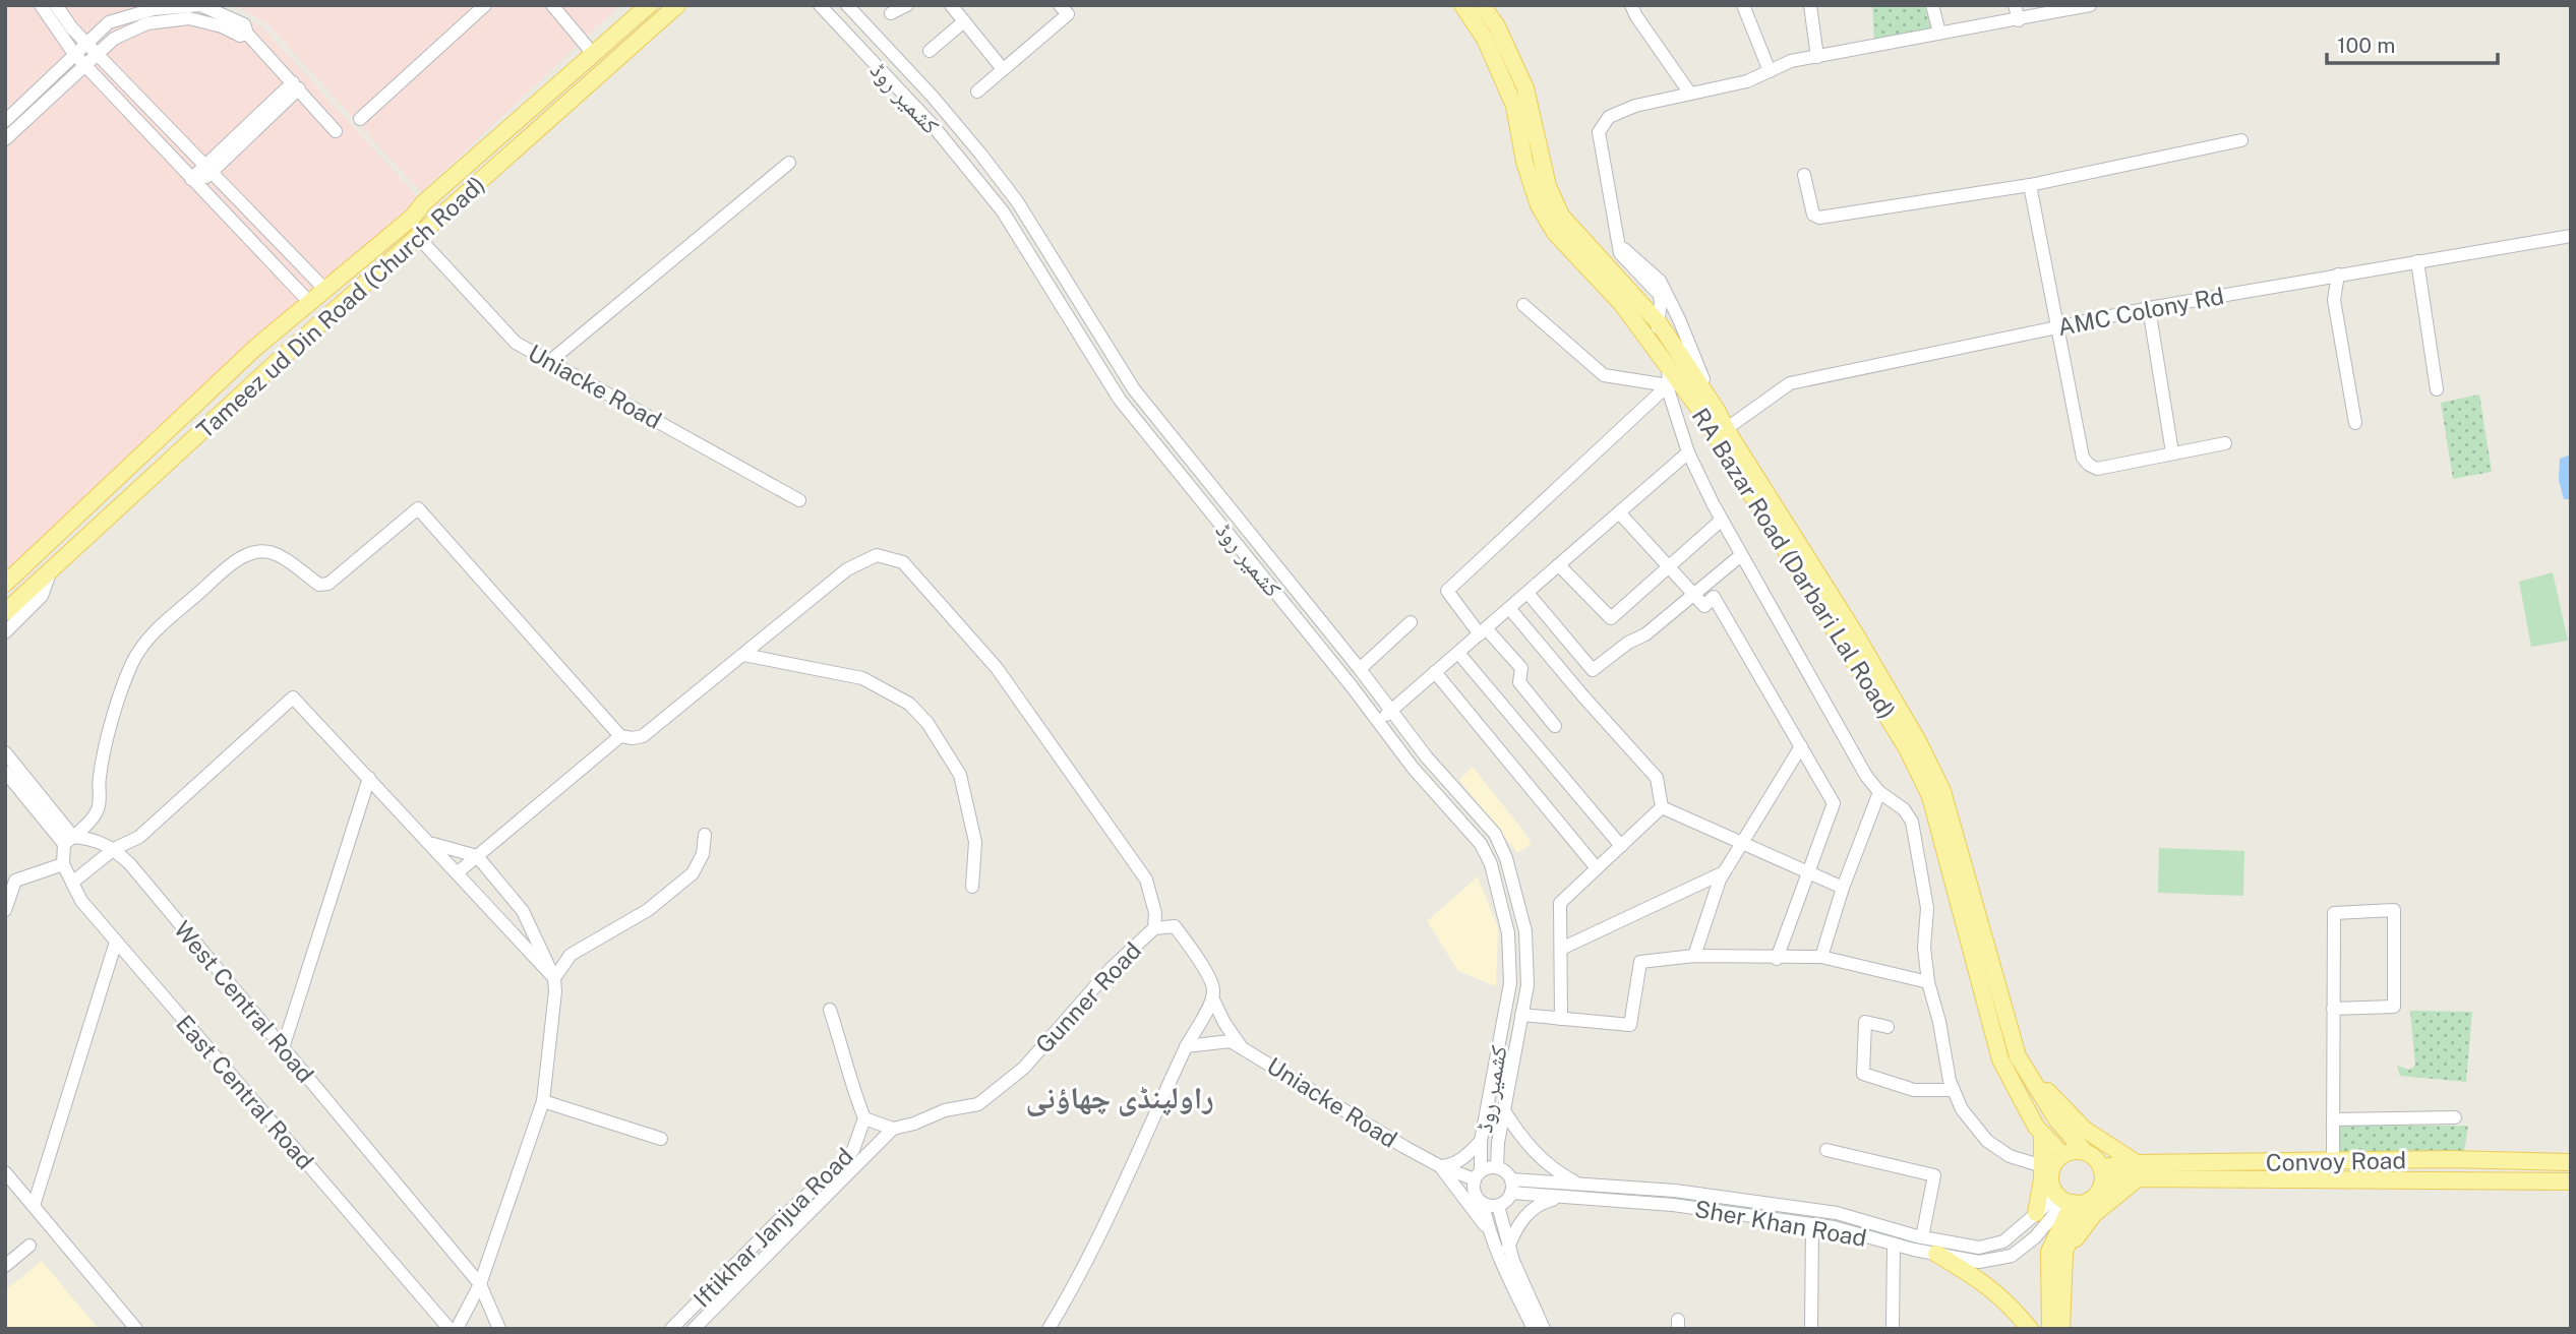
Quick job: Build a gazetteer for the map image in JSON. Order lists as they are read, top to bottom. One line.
{"streets":{"main road":["Tameez ud Din Road (Church Road)","RA Bazar Road (Darbari Lal Road)","Convoy Road"],"street":["کشمیر روڈ","AMC Colony Rd","Uniacke Road","Gunner Road","West Central Road","East Central Road","Sher Khan Road","Iftikhar Janjua Road"]},"crossings":[["کشمیر روڈ","Uniacke Road"],["کشمیر روڈ","Sher Khan Road"],["Tameez ud Din Road (Church Road)","Uniacke Road"],["AMC Colony Rd","RA Bazar Road (Darbari Lal Road)"],["Uniacke Road","Sher Khan Road"],["RA Bazar Road (Darbari Lal Road)","Convoy Road"],["RA Bazar Road (Darbari Lal Road)","Sher Khan Road"],["Gunner Road","Iftikhar Janjua Road"],["Convoy Road","Sher Khan Road"]],"districts":["راولپنڈی چھاؤنی"],"scale_bar":"100 m"}
